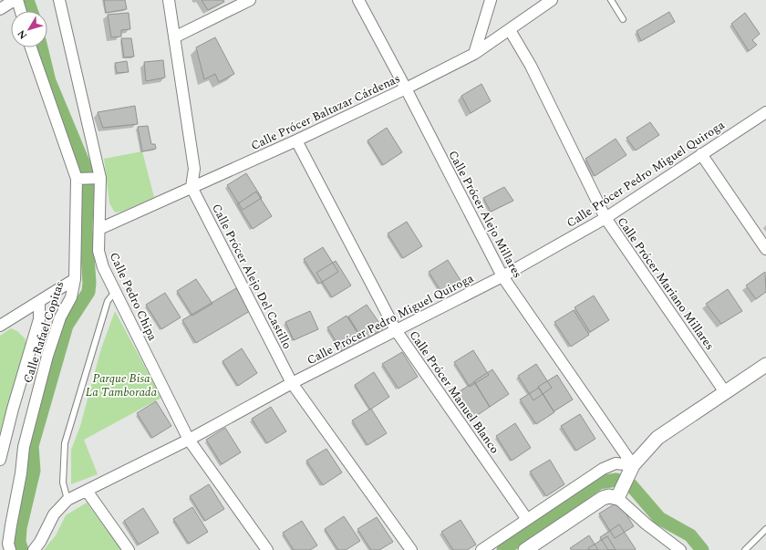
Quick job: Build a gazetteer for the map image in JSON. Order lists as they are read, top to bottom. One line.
{"streets":{"street":["Calle Prócer Baltazar Cárdenas","Calle Prócer Pedro Miguel Quiroga","Calle Prócer Alejo Millares","Calle Prócer Alejo Del Castillo","Calle Prócer Mariano Millares","Calle Pedro Chipa","Calle Rafael Copitas","Calle Prócer Manuel Blanco"]},"crossings":[["Calle Prócer Baltazar Cárdenas","Calle Prócer Alejo Millares"],["Calle Prócer Baltazar Cárdenas","Calle Prócer Alejo Del Castillo"],["Calle Prócer Baltazar Cárdenas","Calle Prócer Mariano Millares"],["Calle Prócer Baltazar Cárdenas","Calle Pedro Chipa"],["Calle Prócer Baltazar Cárdenas","Calle Prócer Manuel Blanco"],["Calle Prócer Pedro Miguel Quiroga","Calle Prócer Alejo Millares"],["Calle Prócer Pedro Miguel Quiroga","Calle Prócer Alejo Del Castillo"],["Calle Prócer Pedro Miguel Quiroga","Calle Prócer Mariano Millares"],["Calle Prócer Pedro Miguel Quiroga","Calle Pedro Chipa"],["Calle Prócer Pedro Miguel Quiroga","Calle Prócer Manuel Blanco"]],"parks":["Parque Bisa La Tamborada"],"north":"bottom left"}
